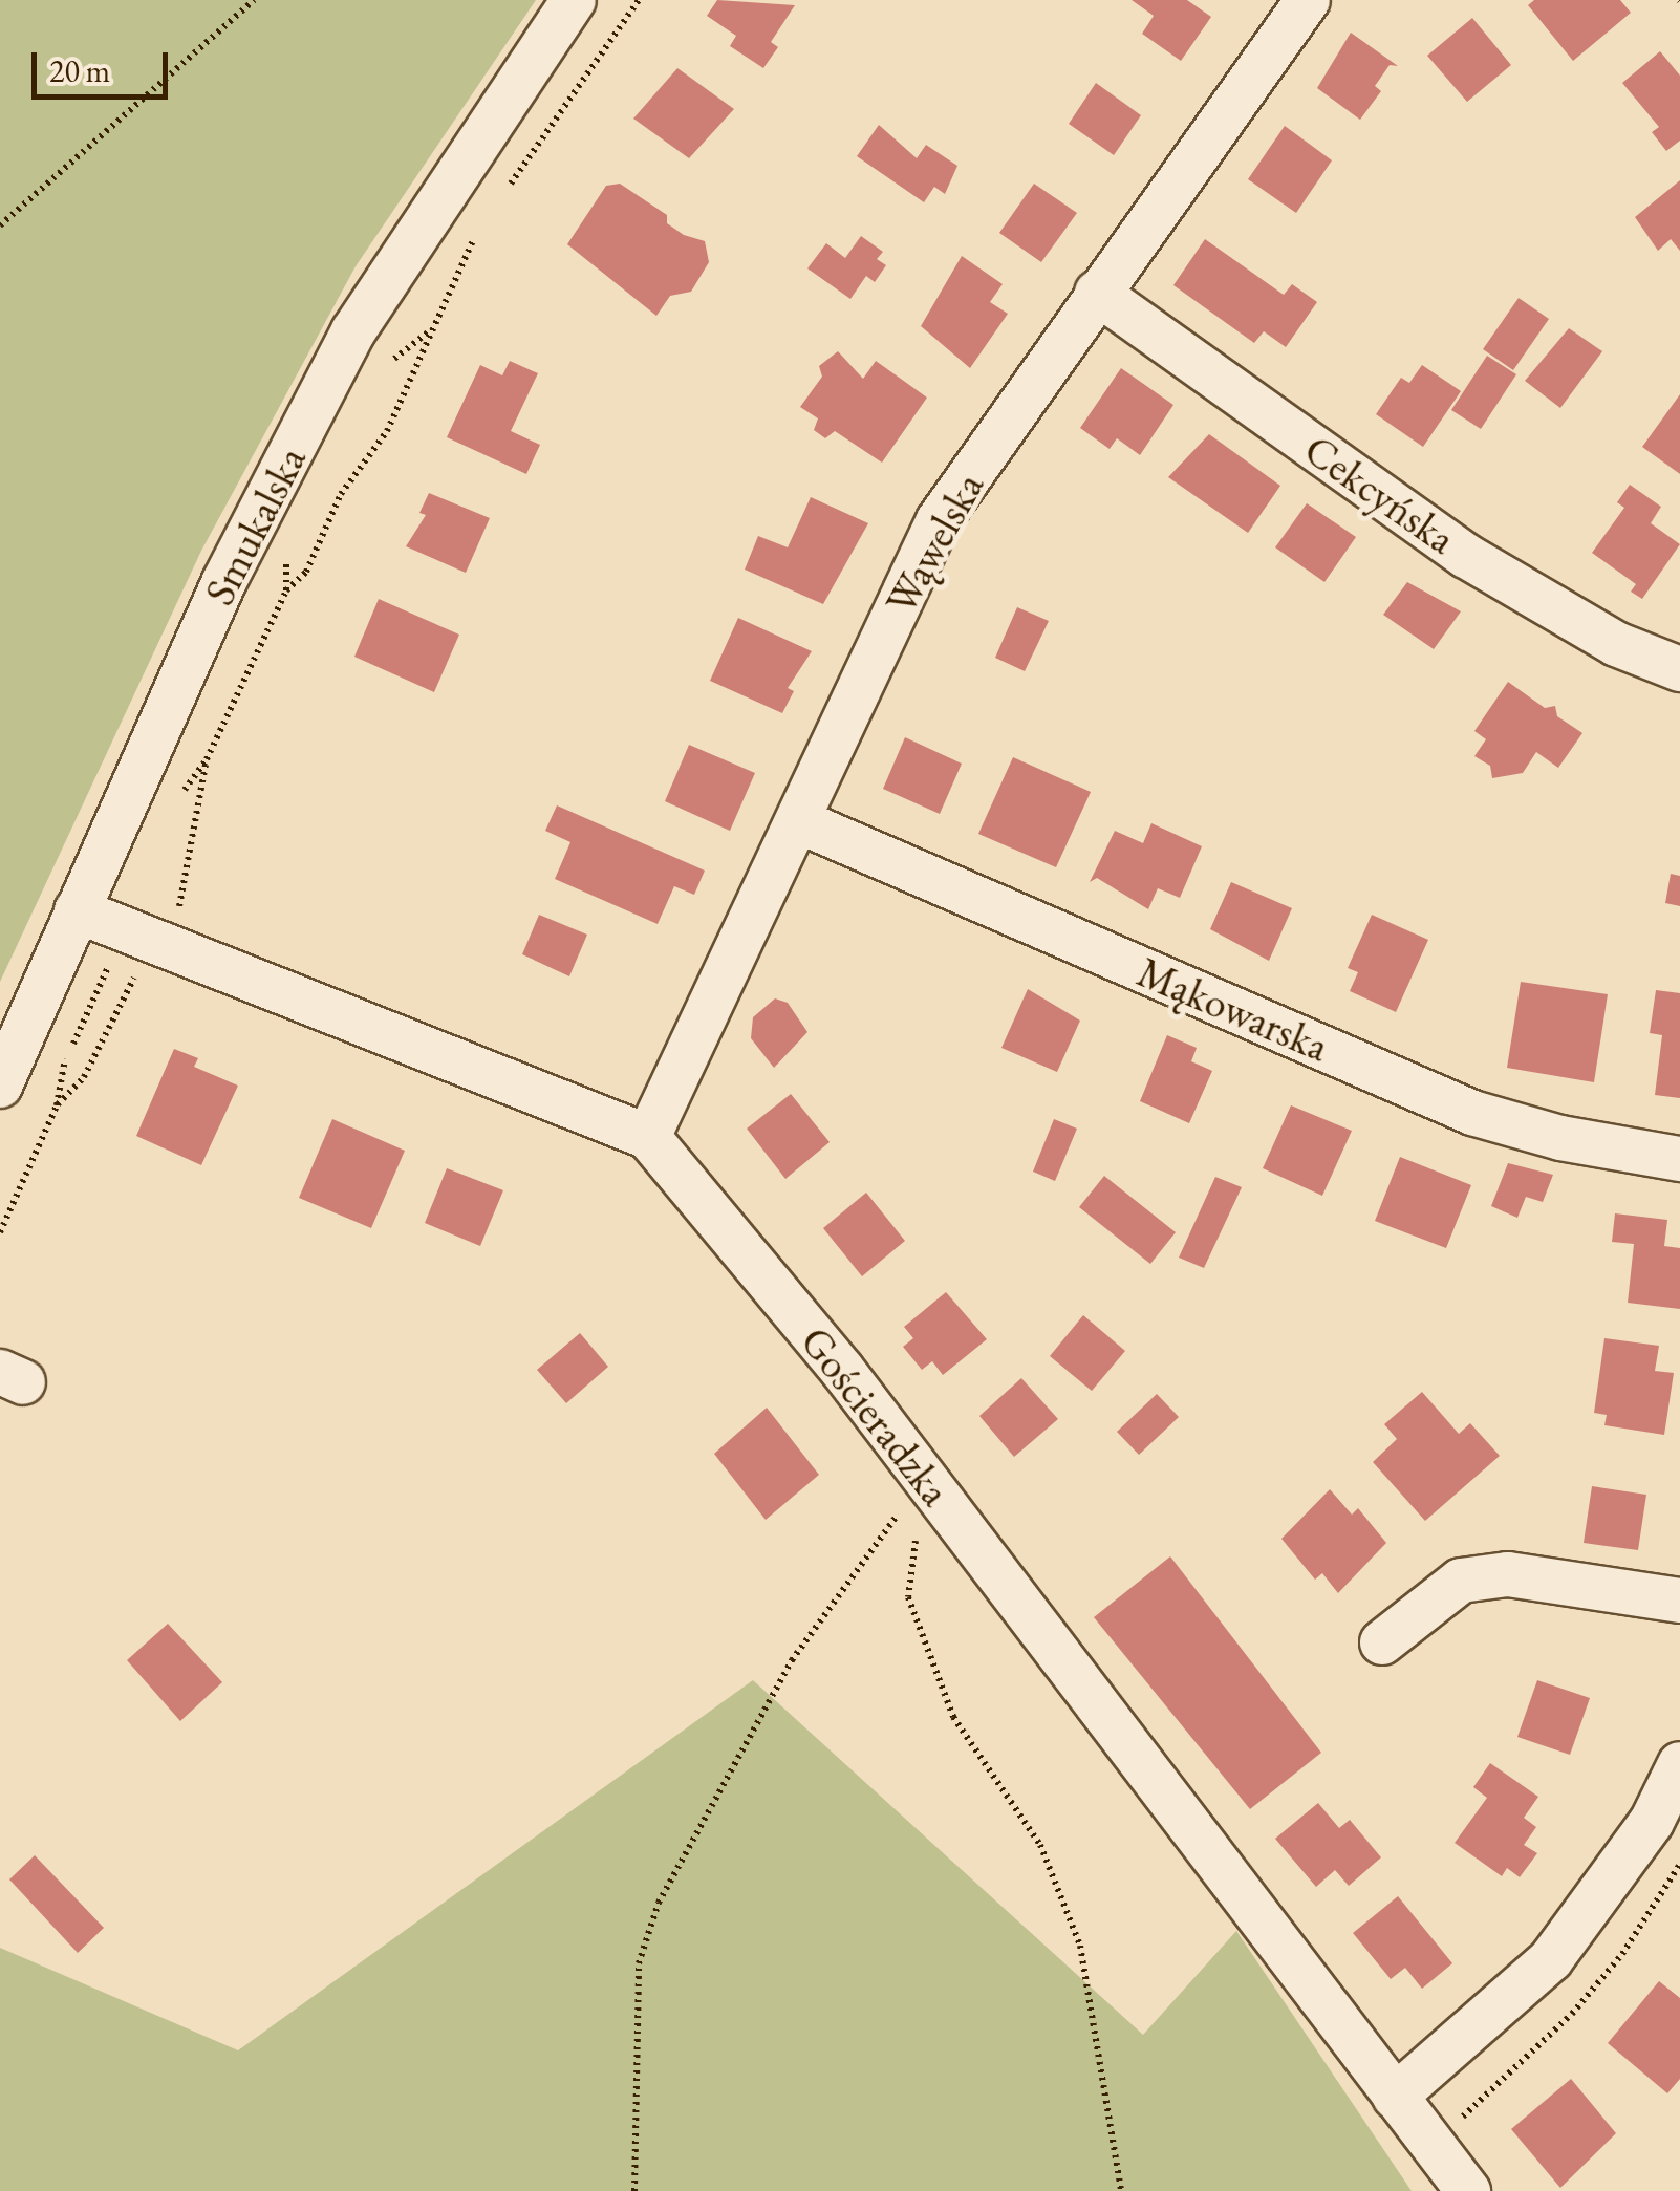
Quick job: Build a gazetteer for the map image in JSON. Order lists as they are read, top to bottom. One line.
{"streets":{"street":["Cekcyńska","Smukalska","Wąwelska","Mąkowarska","Gościeradzka"]},"crossings":[["Cekcyńska","Wąwelska"],["Smukalska","Gościeradzka"],["Wąwelska","Mąkowarska"],["Wąwelska","Gościeradzka"]],"scale_bar":"20 m"}
